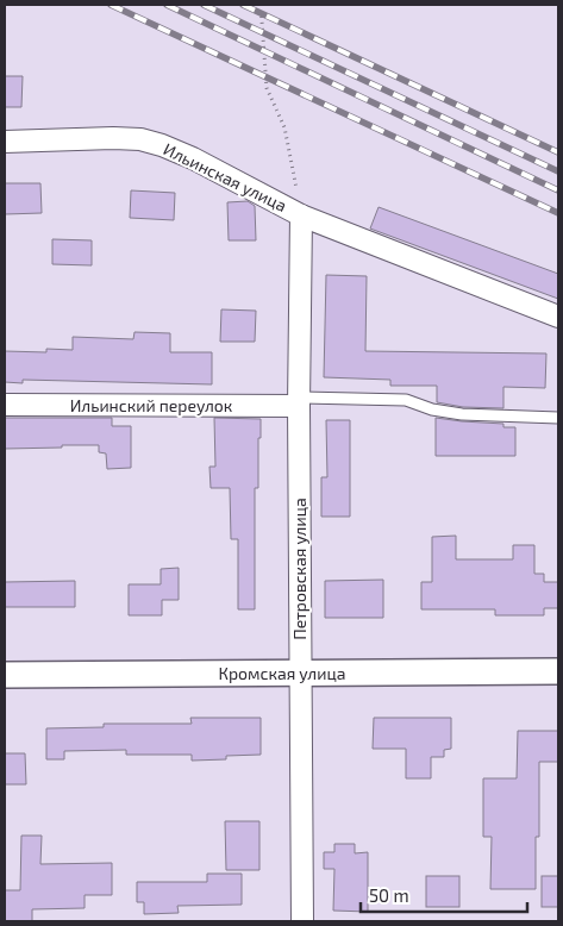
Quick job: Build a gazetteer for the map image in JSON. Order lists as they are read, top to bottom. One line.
{"streets":{"street":["Ильинская улица","Ильинский переулок","Петровская улица","Кромская улица"]},"crossings":[["Ильинская улица","Петровская улица"],["Ильинский переулок","Петровская улица"],["Петровская улица","Кромская улица"]],"scale_bar":"50 m"}
